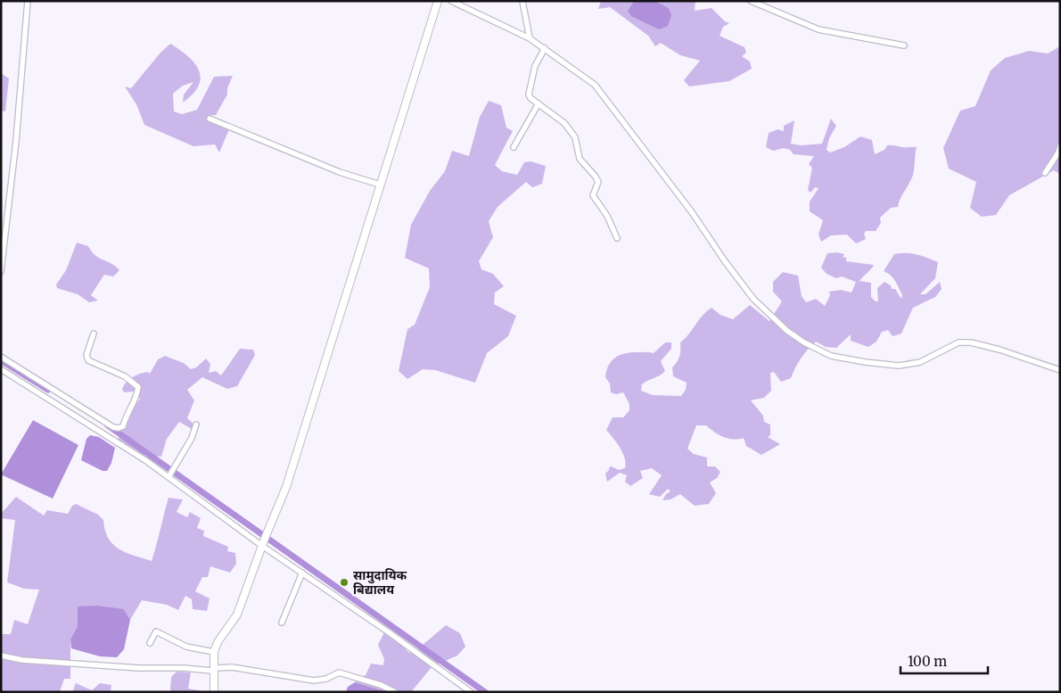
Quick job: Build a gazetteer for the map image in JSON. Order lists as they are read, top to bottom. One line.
{"places":["सामुदायिक बिद्यालय"],"scale_bar":"100 m"}
